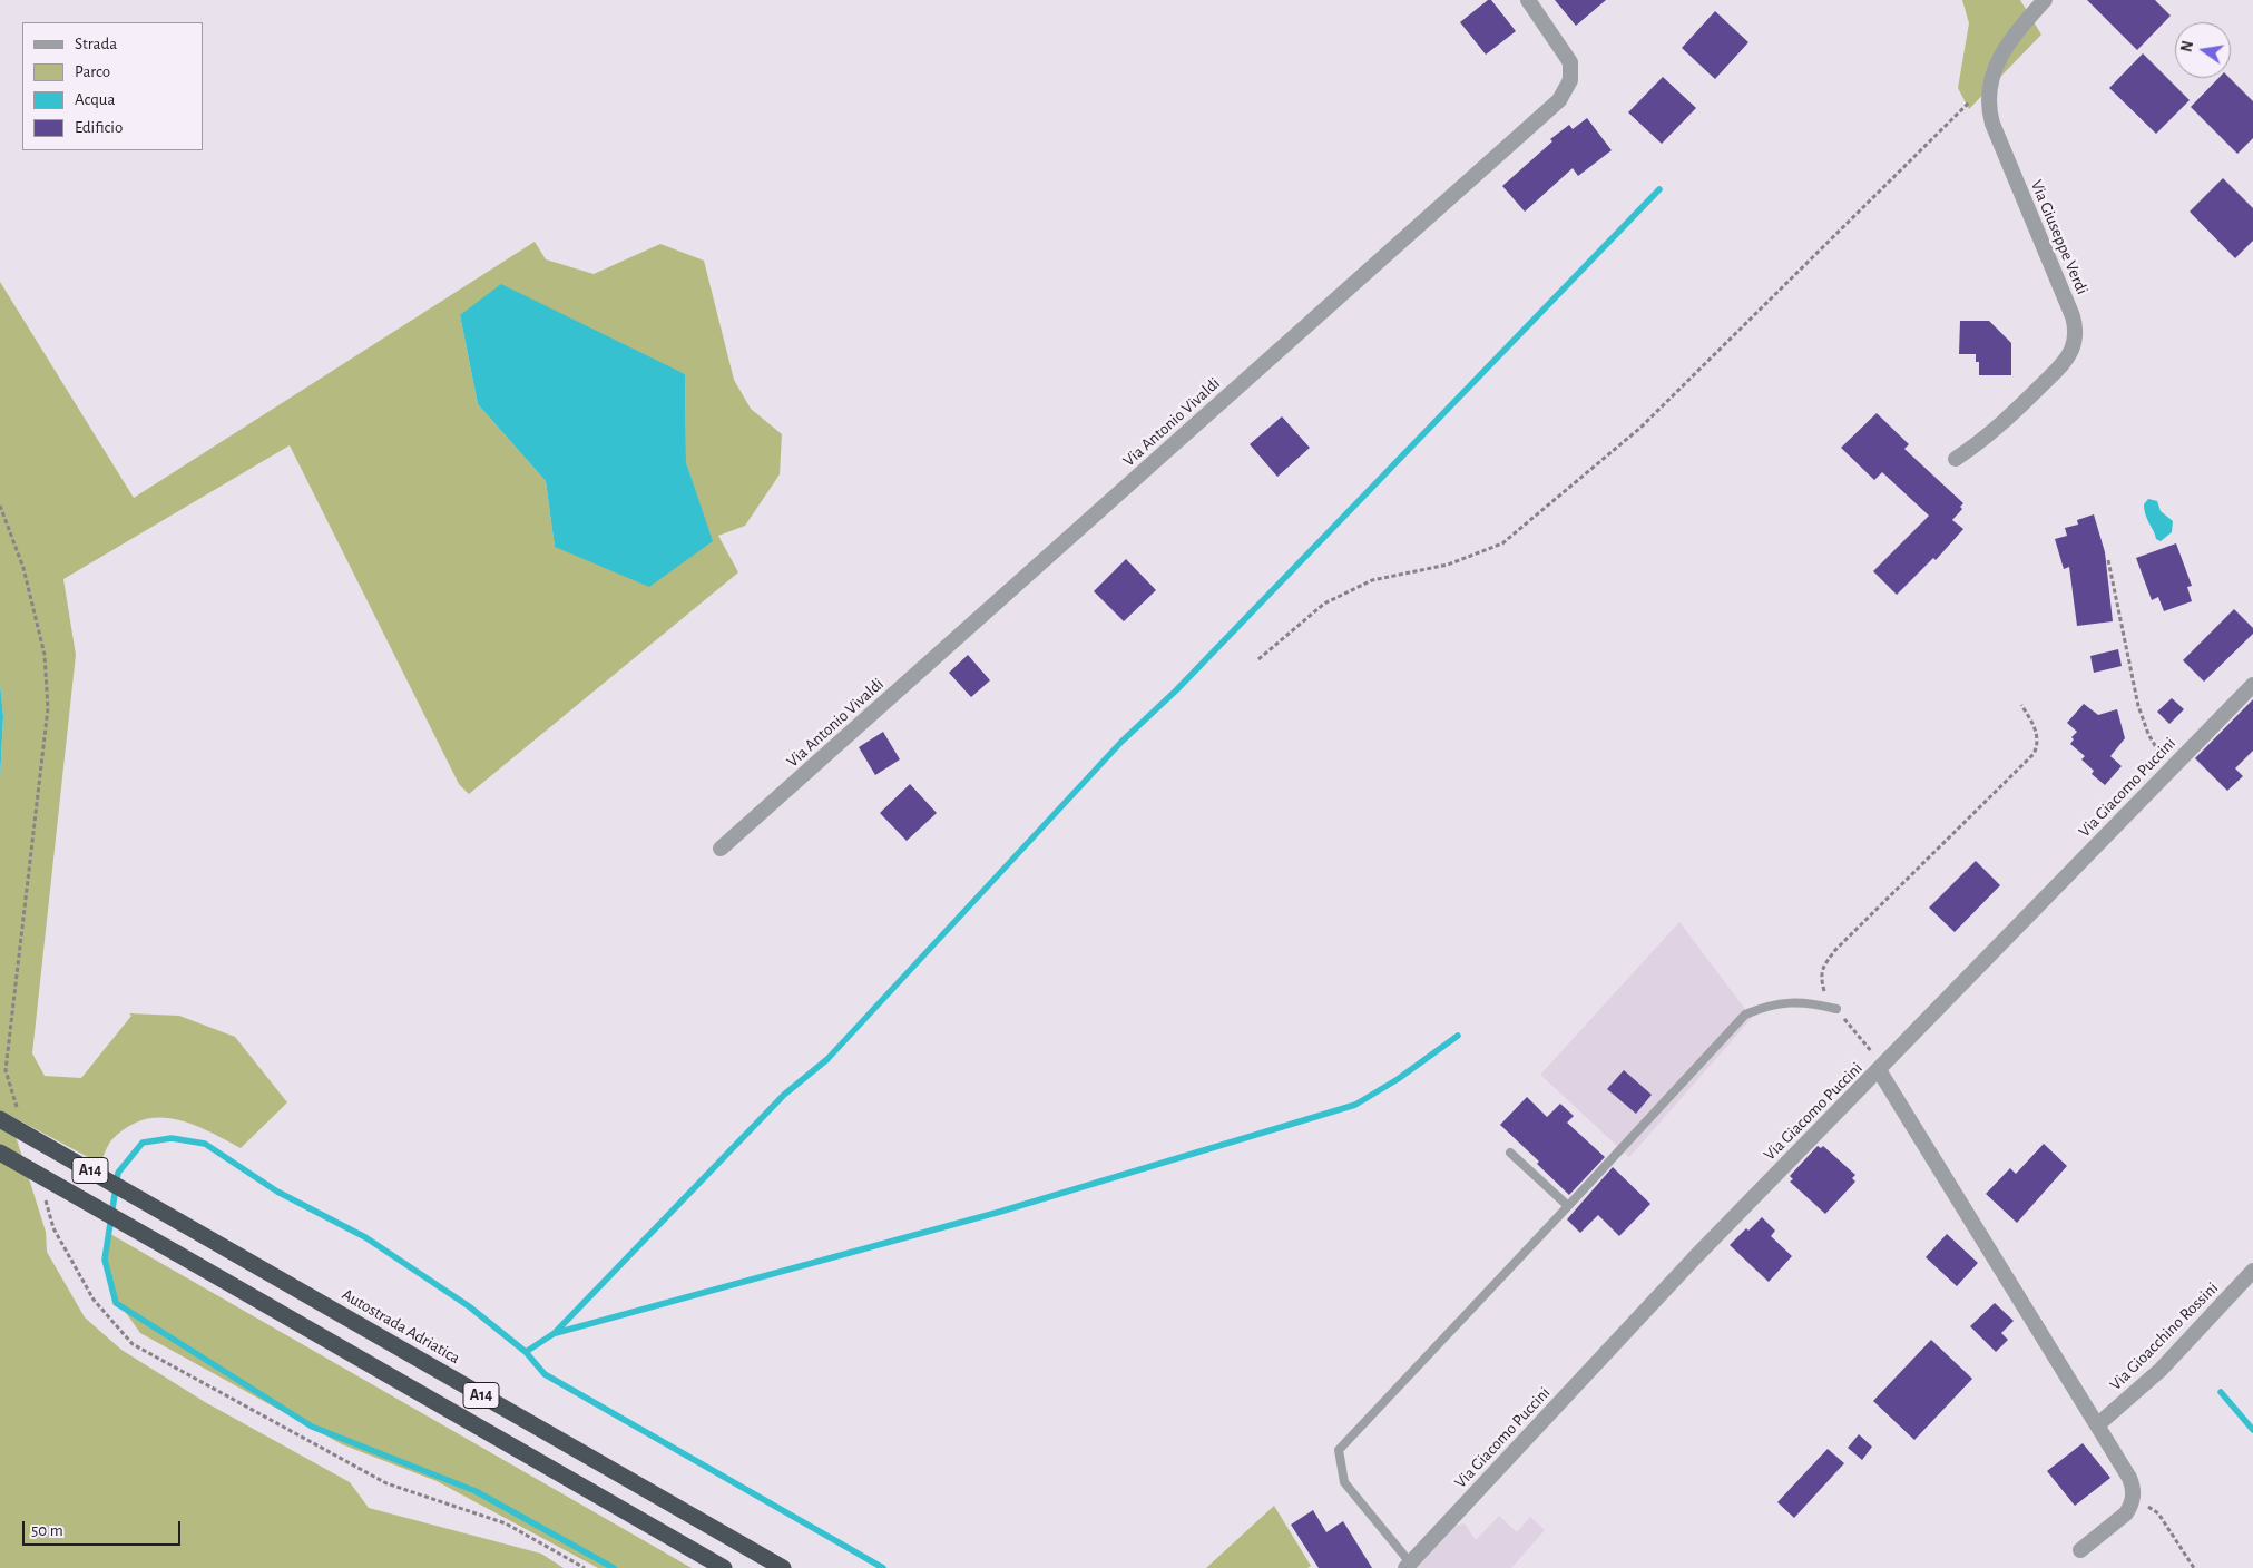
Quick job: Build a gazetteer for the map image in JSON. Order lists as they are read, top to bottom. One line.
{"streets":{"highway":["A14","Autostrada Adriatica"],"street":["Via Giuseppe Verdi","Via Antonio Vivaldi","Via Giacomo Puccini","Via Gioacchino Rossini"]},"legend":["Strada","Parco","Acqua","Edificio"],"scale_bar":"50 m","north":"left"}
